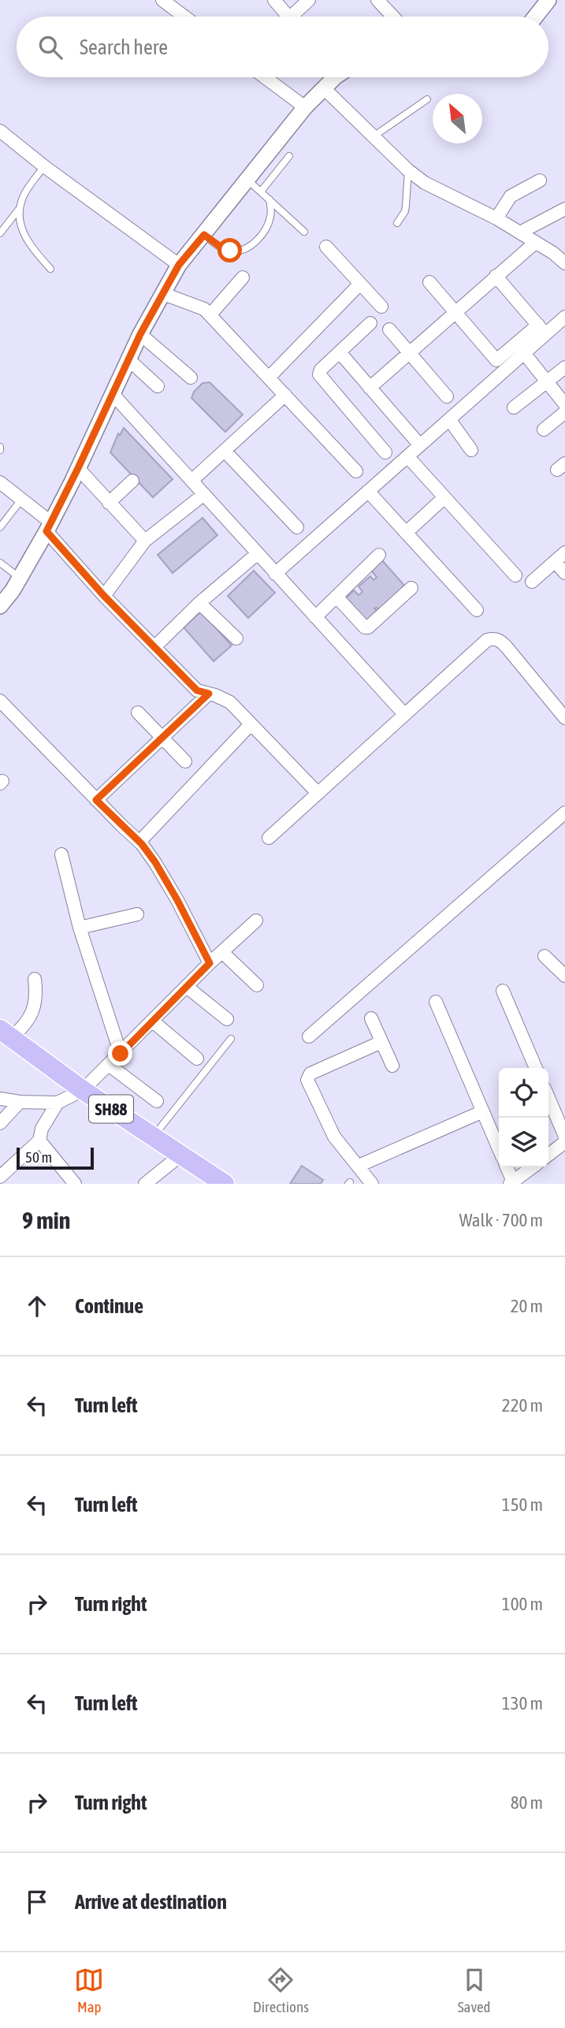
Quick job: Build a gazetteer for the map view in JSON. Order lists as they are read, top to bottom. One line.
{"streets":{"main road":["SH88"]},"scale_bar":"50 m","north":"top left","page":{"search":"Search here","scale":"50 m","heading":["9 min","Walk · 700 m"],"list":[["Continue","20 m"],["Turn left","220 m"],["Turn left","150 m"],["Turn right","100 m"],["Turn left","130 m"],["Turn right","80 m"],"Arrive at destination"],"nav":["Map","Directions","Saved"]}}
